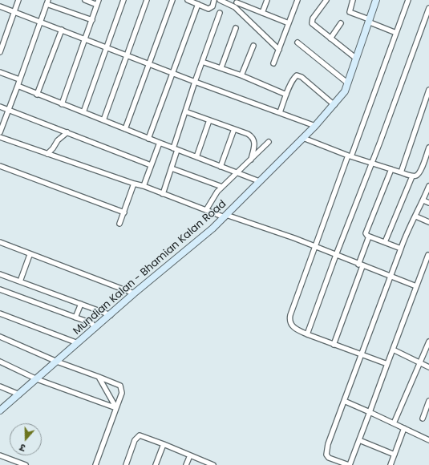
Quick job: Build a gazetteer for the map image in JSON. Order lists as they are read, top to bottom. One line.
{"streets":{"street":["Mundian Kalan - Bhamian Kalan Road"]},"north":"bottom"}
